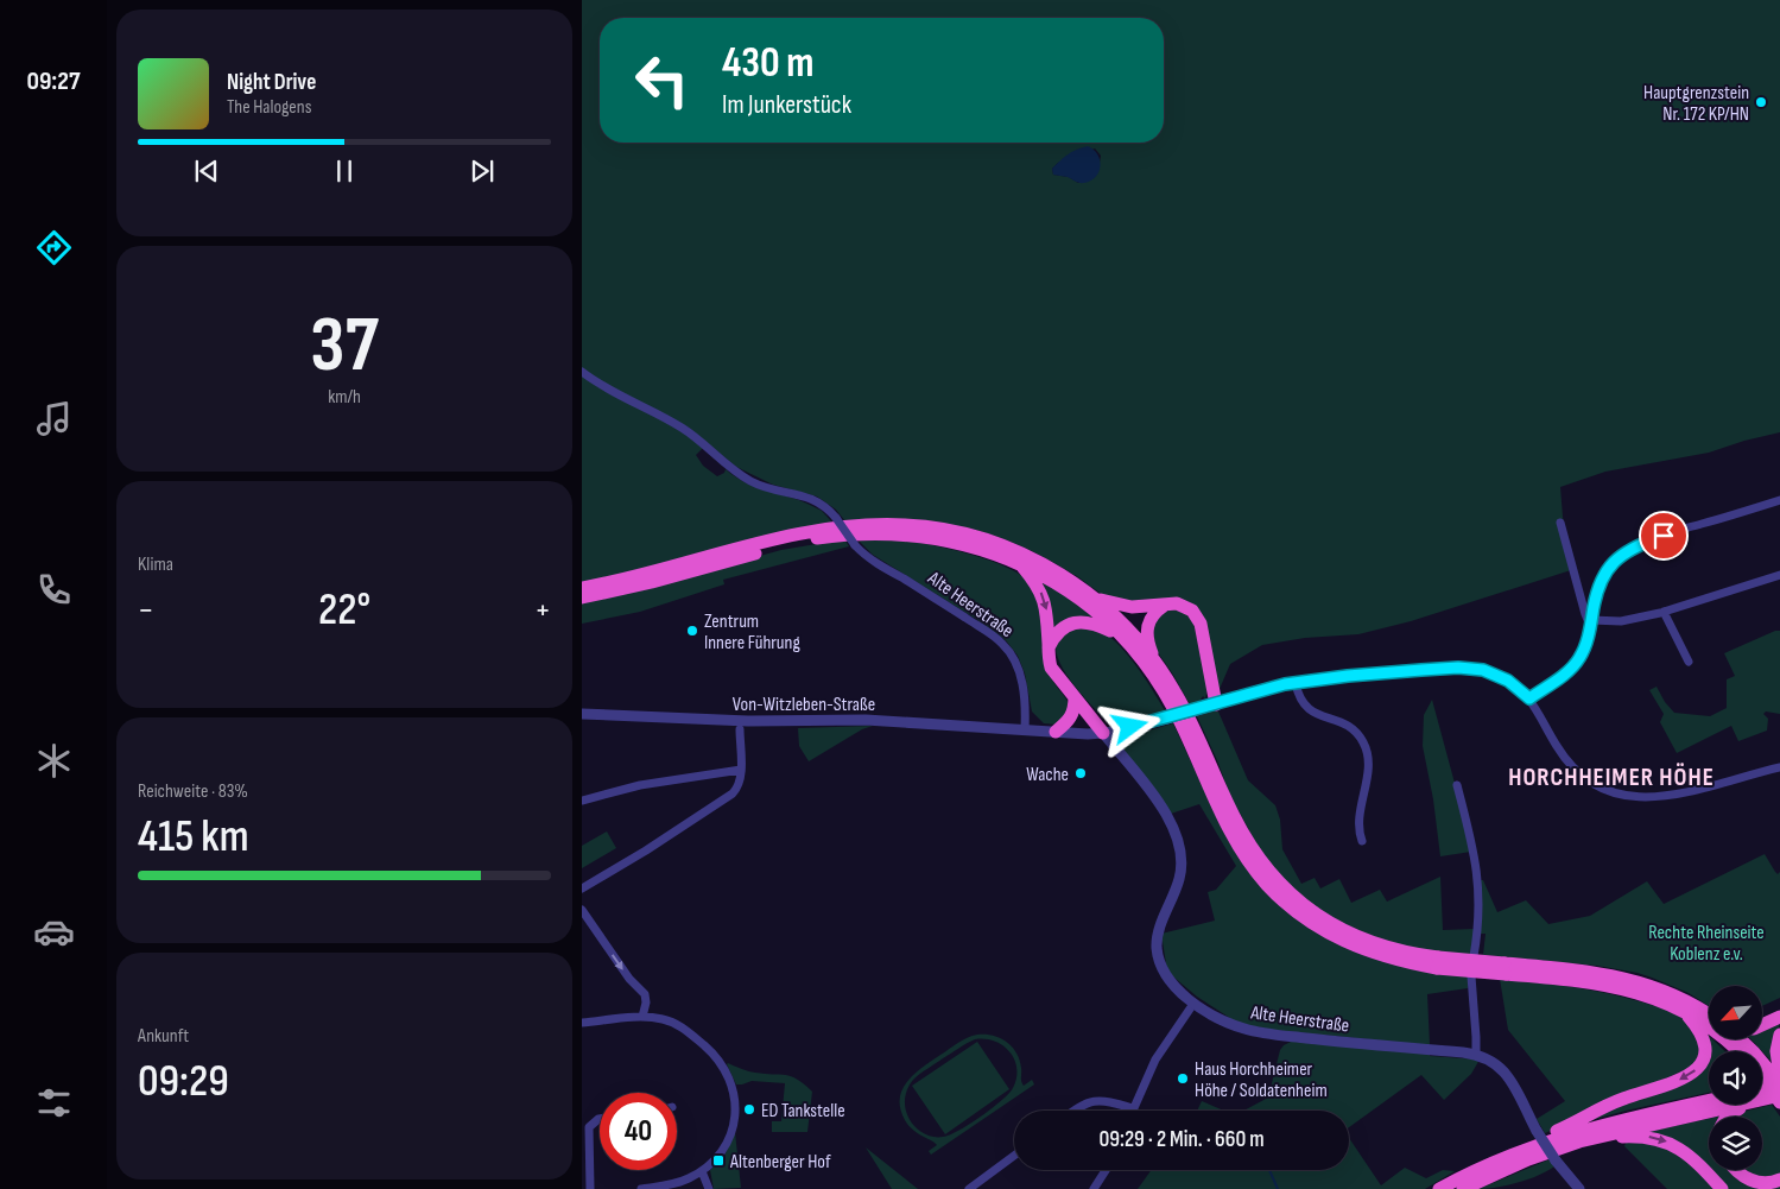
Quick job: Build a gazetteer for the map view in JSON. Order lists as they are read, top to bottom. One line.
{"streets":{"street":["Alte Heerstraße","Von-Witzleben-Straße"]},"crossings":[["Alte Heerstraße","Von-Witzleben-Straße"]],"districts":["HORCHHEIMER HÖHE"],"parks":["Rechte Rheinseite Koblenz e.v."],"places":{"other":["Hauptgrenzstein Nr. 172 KP/HN","Zentrum Innere Führung","Wache","Haus Horchheimer Höhe / Soldatenheim","ED Tankstelle"],"transit":["Altenberger Hof"]},"north":"bottom left","page":{"tabs":"09:27","turn":["430 m","Im Junkerstück"],"song":["Night Drive","The Halogens"],"tile":[["37","km/h"],"Klima",["Reichweite · 83%","415 km"],["Ankunft","09:29"]],"heat":["−","22°","+"],"limit":"40","trip":"09:29 · 2 Min. · 660 m"}}
